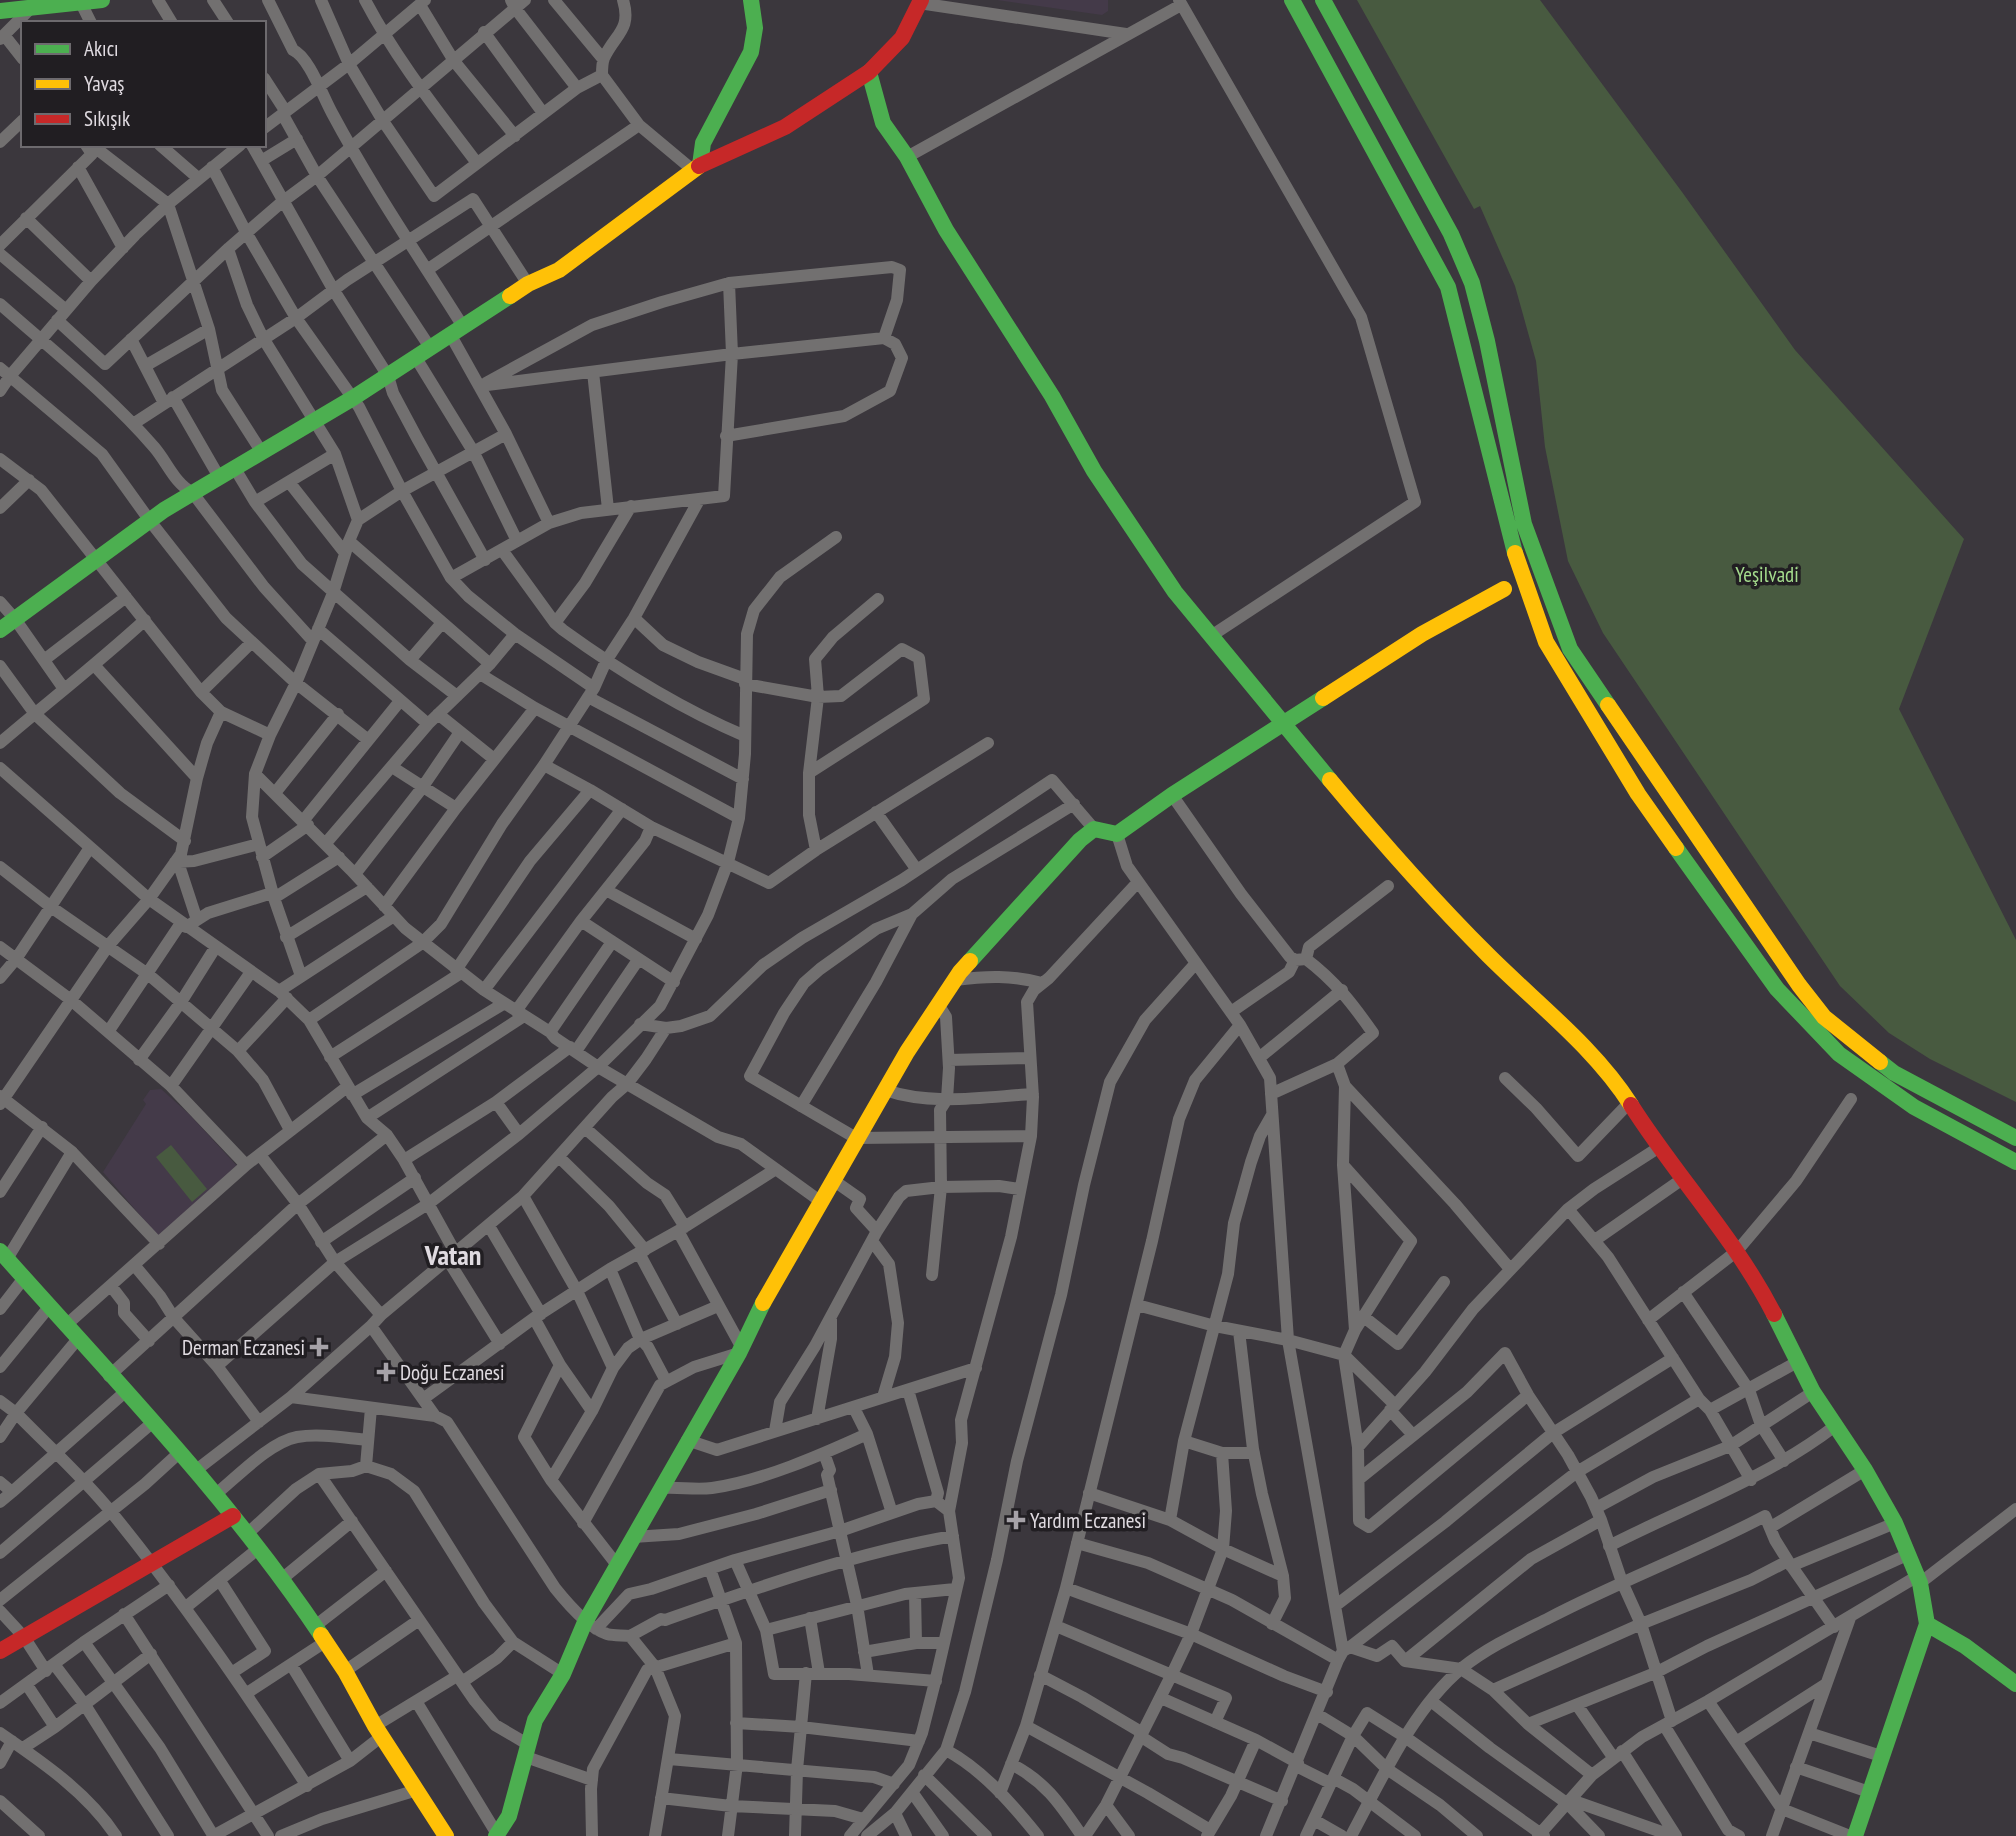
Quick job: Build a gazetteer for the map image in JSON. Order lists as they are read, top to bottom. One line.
{"districts":["Vatan"],"parks":["Yeşilvadi"],"places":{"health":["Derman Eczanesi","Doğu Eczanesi","Yardım Eczanesi"]},"legend":["Akıcı","Yavaş","Sıkışık"]}
